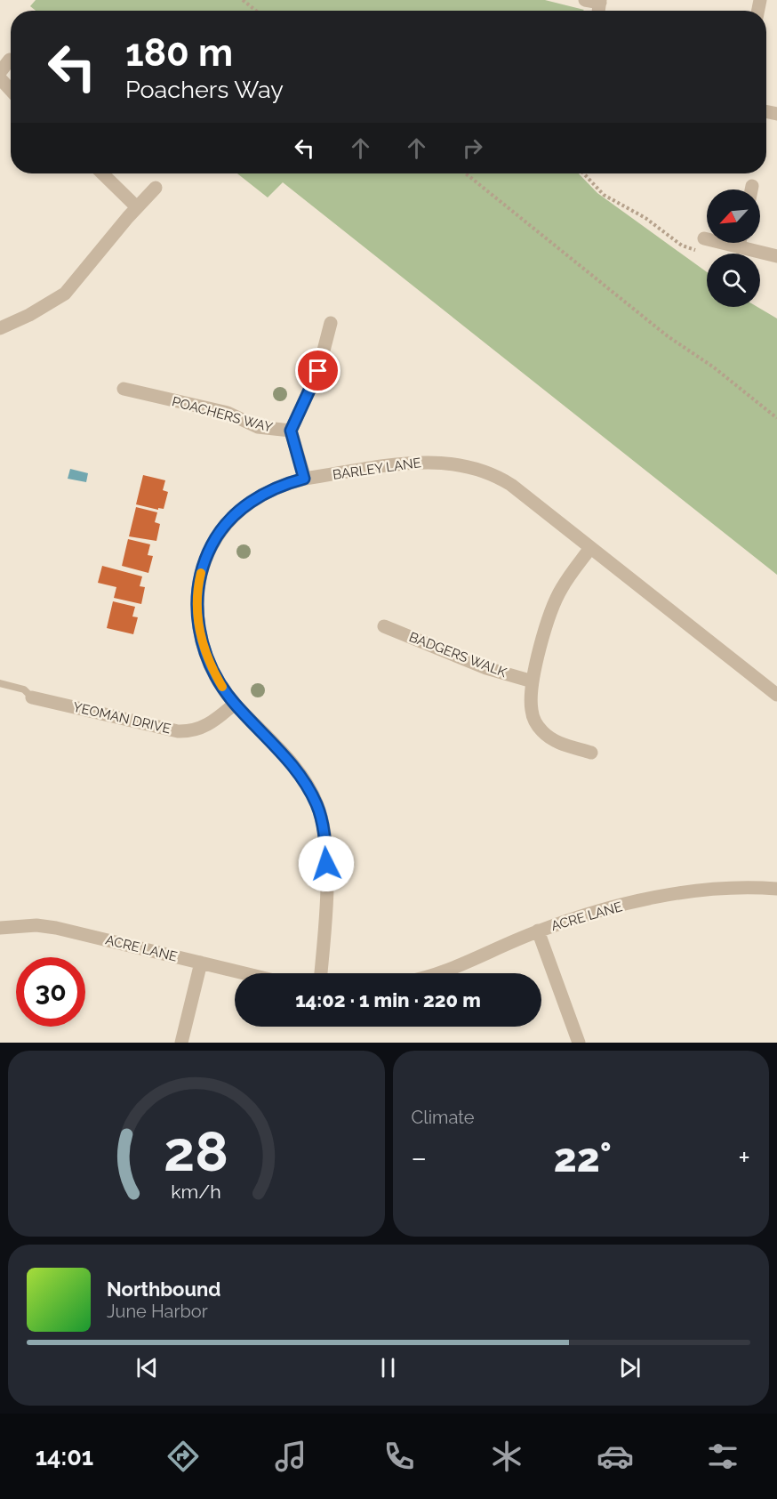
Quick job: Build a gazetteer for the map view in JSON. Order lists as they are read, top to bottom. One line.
{"streets":{"street":["POACHERS WAY","BARLEY LANE","BADGERS WALK","YEOMAN DRIVE","ACRE LANE"]},"crossings":[["POACHERS WAY","BARLEY LANE"],["BARLEY LANE","YEOMAN DRIVE"]],"north":"bottom left","page":{"turn":["180 m","Poachers Way"],"limit":"30","trip":"14:02 · 1 min · 220 m","tile":"Climate","heat":["−","22°","+"],"song":["Northbound","June Harbor"],"tabs":"14:01","gauge":["28","km/h"]}}
